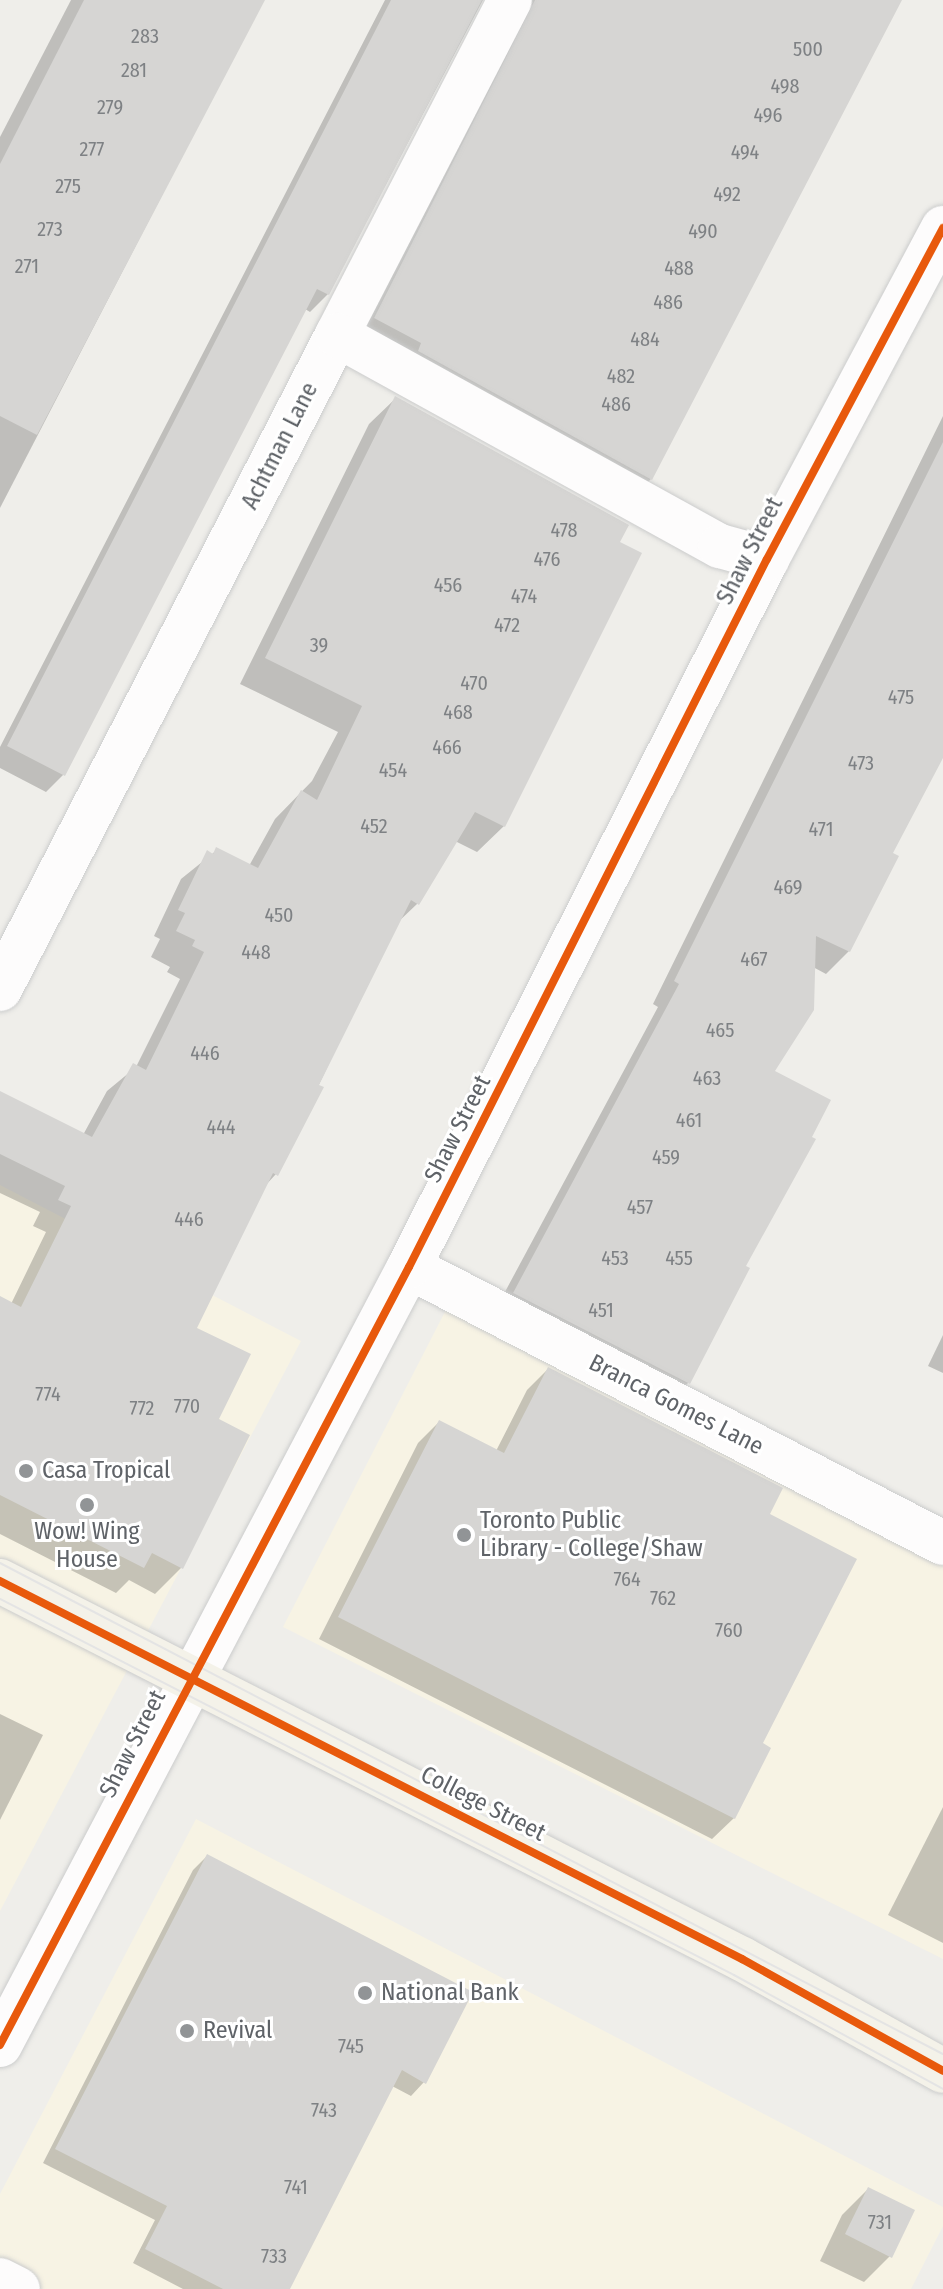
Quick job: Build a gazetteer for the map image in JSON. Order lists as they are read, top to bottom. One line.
{"streets":{"main road":["College Street"],"street":["Achtman Lane","Shaw Street","Branca Gomes Lane"]},"crossings":[["Shaw Street","Branca Gomes Lane"],["Shaw Street","College Street"]],"places":["Casa Tropical","Wow! Wing House","Toronto Public Library - College/Shaw","National Bank","Revival"],"house_numbers":["283","500","281","498","279","496","277","494","275","492","273","490","271","488","486","484","482","486","478","476","456","474","472","39","470","475","468","466","473","454","452","471","469","450","448","467","465","446","463","461","444","459","457","446","453","455","451","774","770","772","764","762","760","745","743","741","731","733"]}
